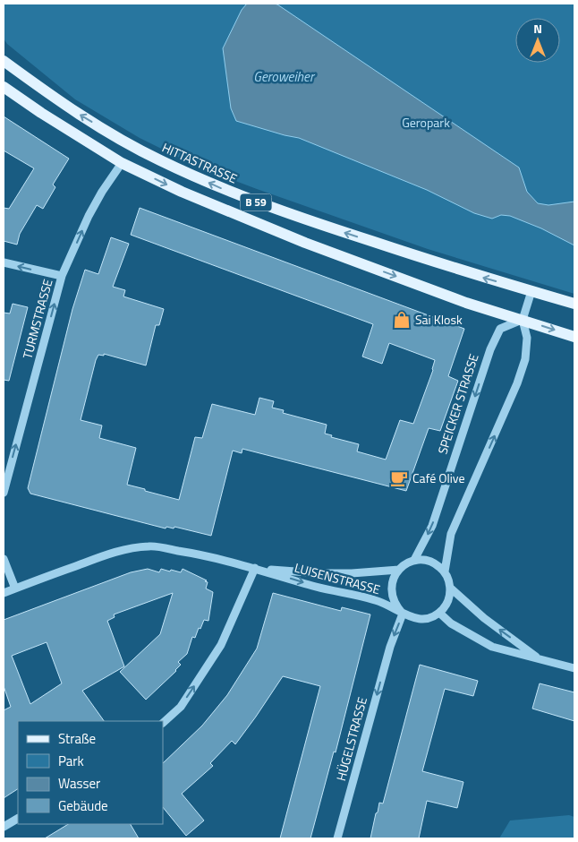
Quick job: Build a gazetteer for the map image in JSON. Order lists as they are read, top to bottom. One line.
{"streets":{"main road":["HITTASTRASSE","B 59"],"street":["TURMSTRASSE","SPEICKER STRASSE","LUISENSTRASSE","HÜGELSTRASSE"]},"crossings":[["HITTASTRASSE","B 59"],["B 59","TURMSTRASSE"],["B 59","SPEICKER STRASSE"],["SPEICKER STRASSE","LUISENSTRASSE"],["SPEICKER STRASSE","HÜGELSTRASSE"],["LUISENSTRASSE","HÜGELSTRASSE"]],"one_way":["TURMSTRASSE","HÜGELSTRASSE"],"water":["Geroweiher"],"parks":["Geropark"],"places":{"shop":["Sai KIosk"],"cafe":["Café Olive"]},"legend":["Straße","Park","Wasser","Gebäude"],"north":"top"}
